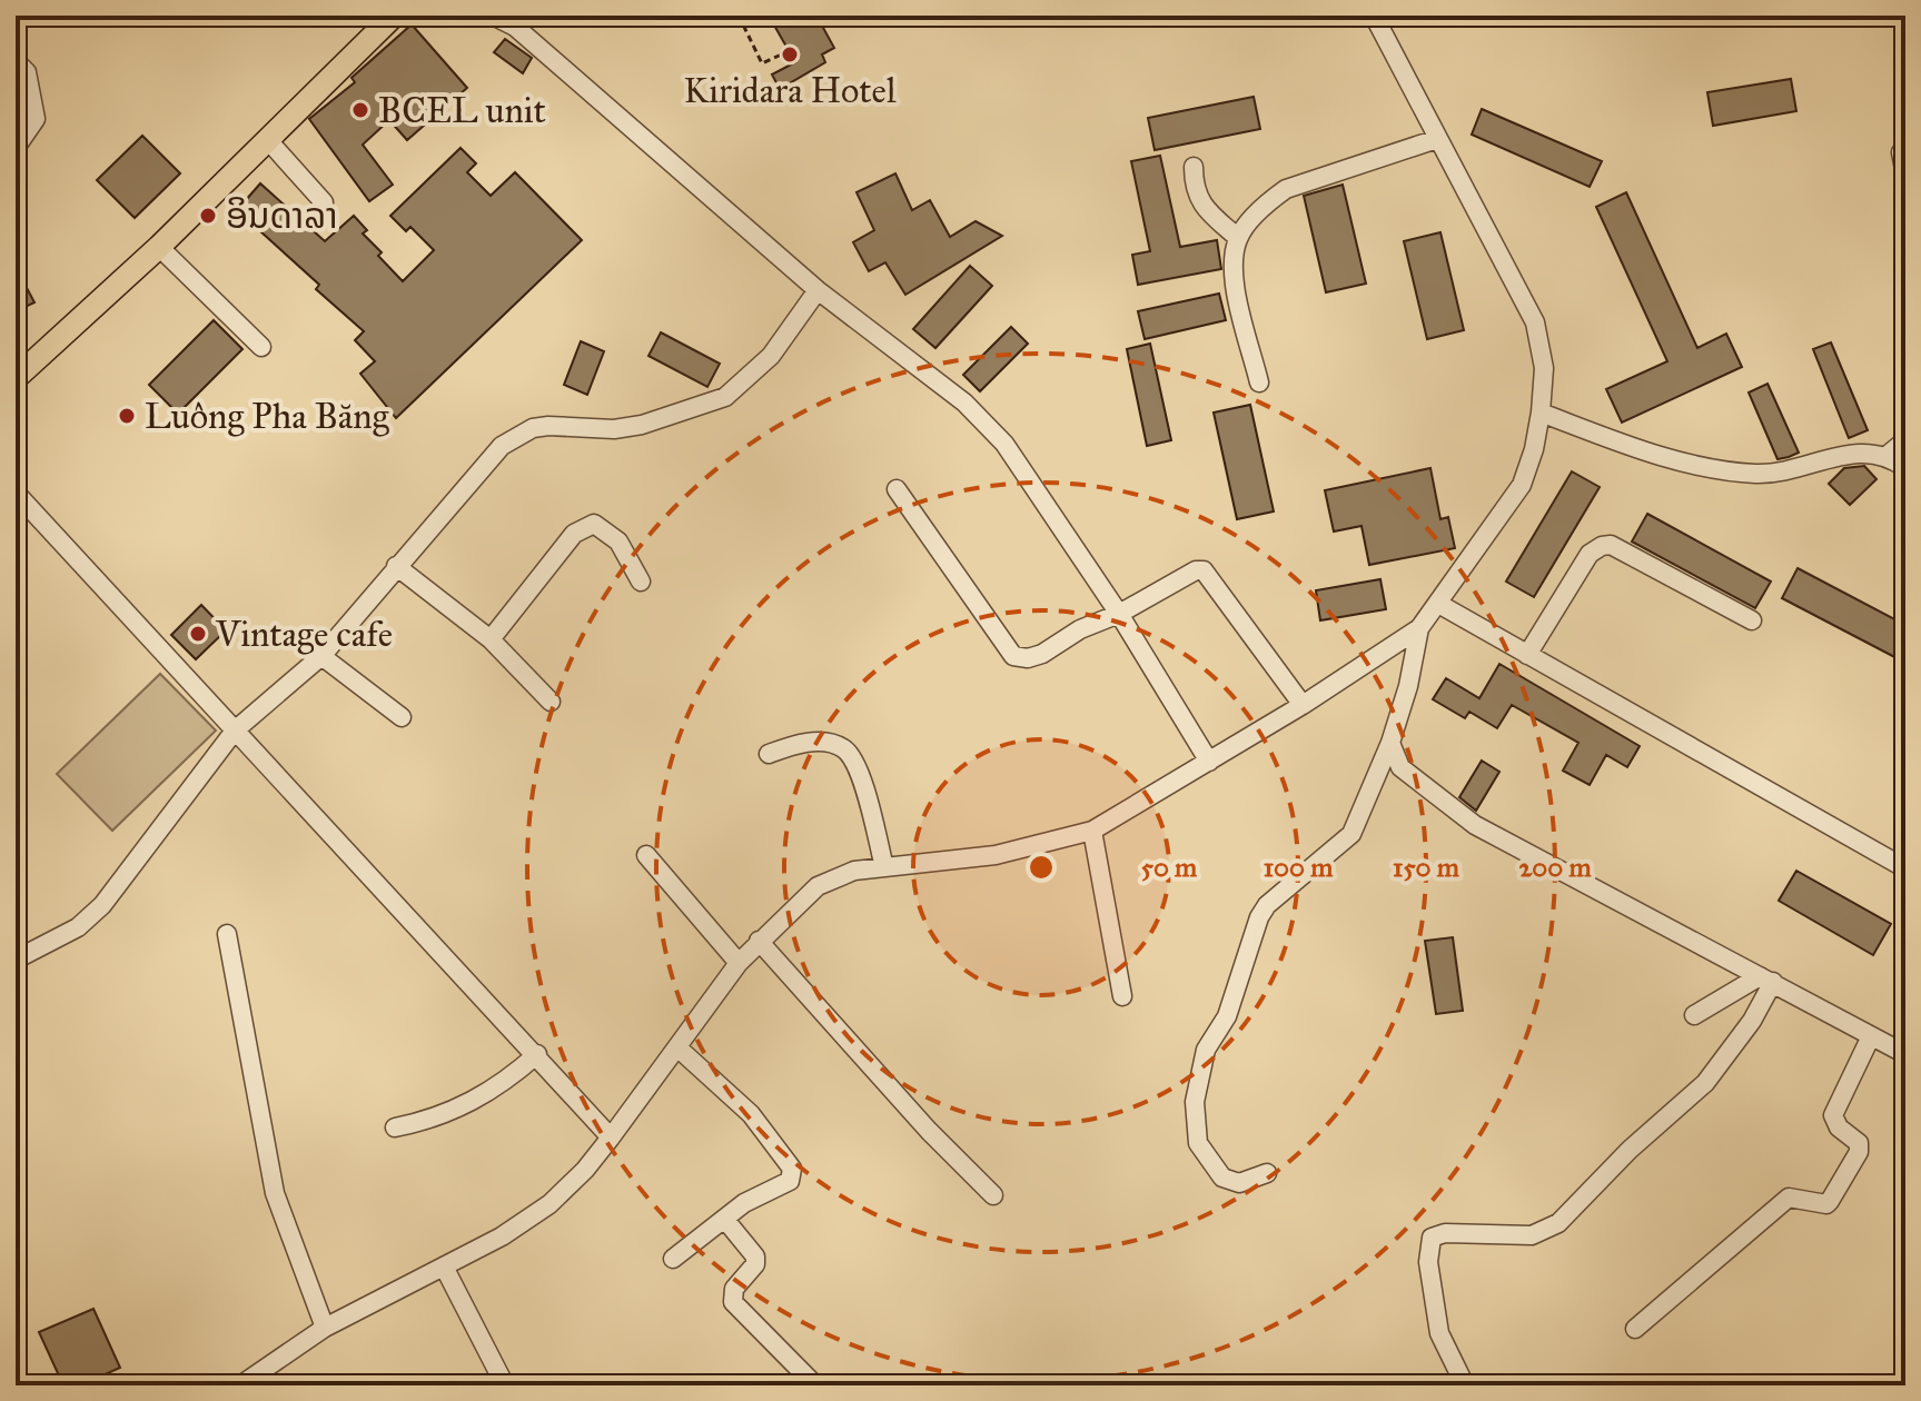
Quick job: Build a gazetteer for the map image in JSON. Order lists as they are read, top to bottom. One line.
{"places":["Kiridara Hotel","BCEL unit","ອິນດາລາ","Luông Pha Băng","Vintage cafe"],"rings":["50 m","100 m","150 m","200 m"]}
